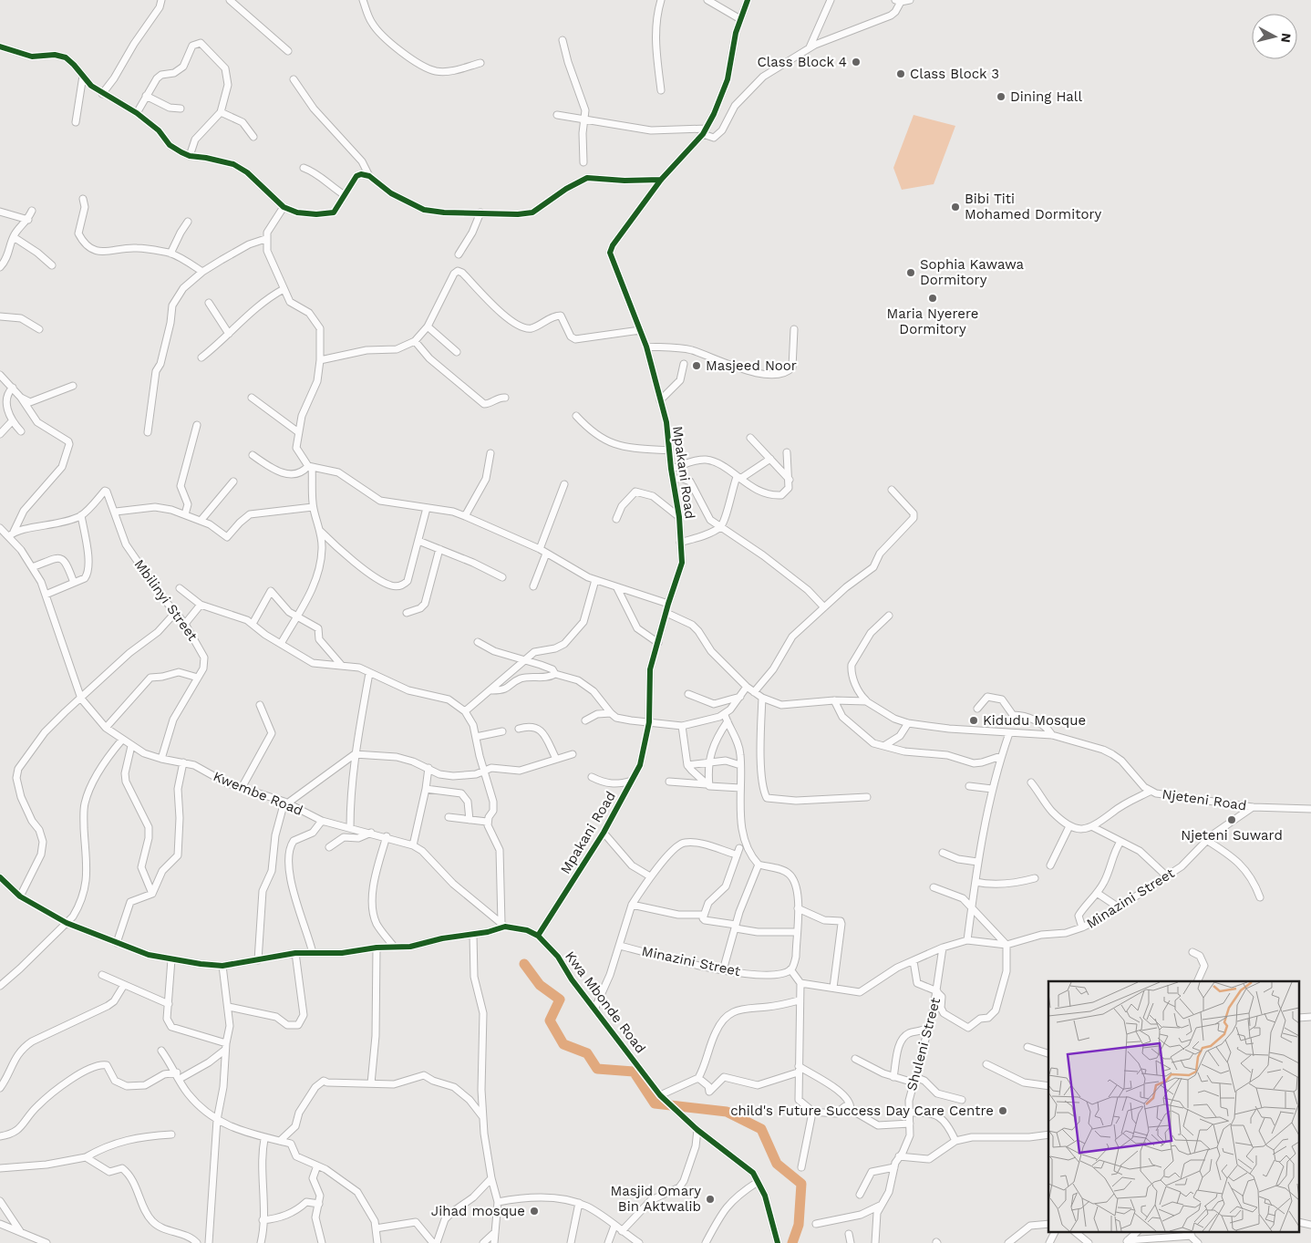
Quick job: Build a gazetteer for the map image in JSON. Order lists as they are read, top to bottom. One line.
{"streets":{"street":["Mpakani Road","Mbilinyi Street","Kwembe Road","Njeteni Road","Minazini Street","Kwa Mbonde Road","Shuleni Street"]},"crossings":[["Mpakani Road","Njeteni Road"],["Mpakani Road","Kwa Mbonde Road"],["Mbilinyi Street","Kwembe Road"],["Kwembe Road","Kwa Mbonde Road"],["Njeteni Road","Minazini Street"],["Minazini Street","Shuleni Street"]],"places":["Class Block 4","Class Block 3","Dining Hall","Bibi Titi Mohamed Dormitory","Sophia Kawawa Dormitory","Maria Nyerere Dormitory","Masjeed Noor","Kidudu Mosque","Njeteni Suward","child's Future Success Day Care Centre","Masjid Omary Bin Aktwalib","Jihad mosque"],"north":"right"}
